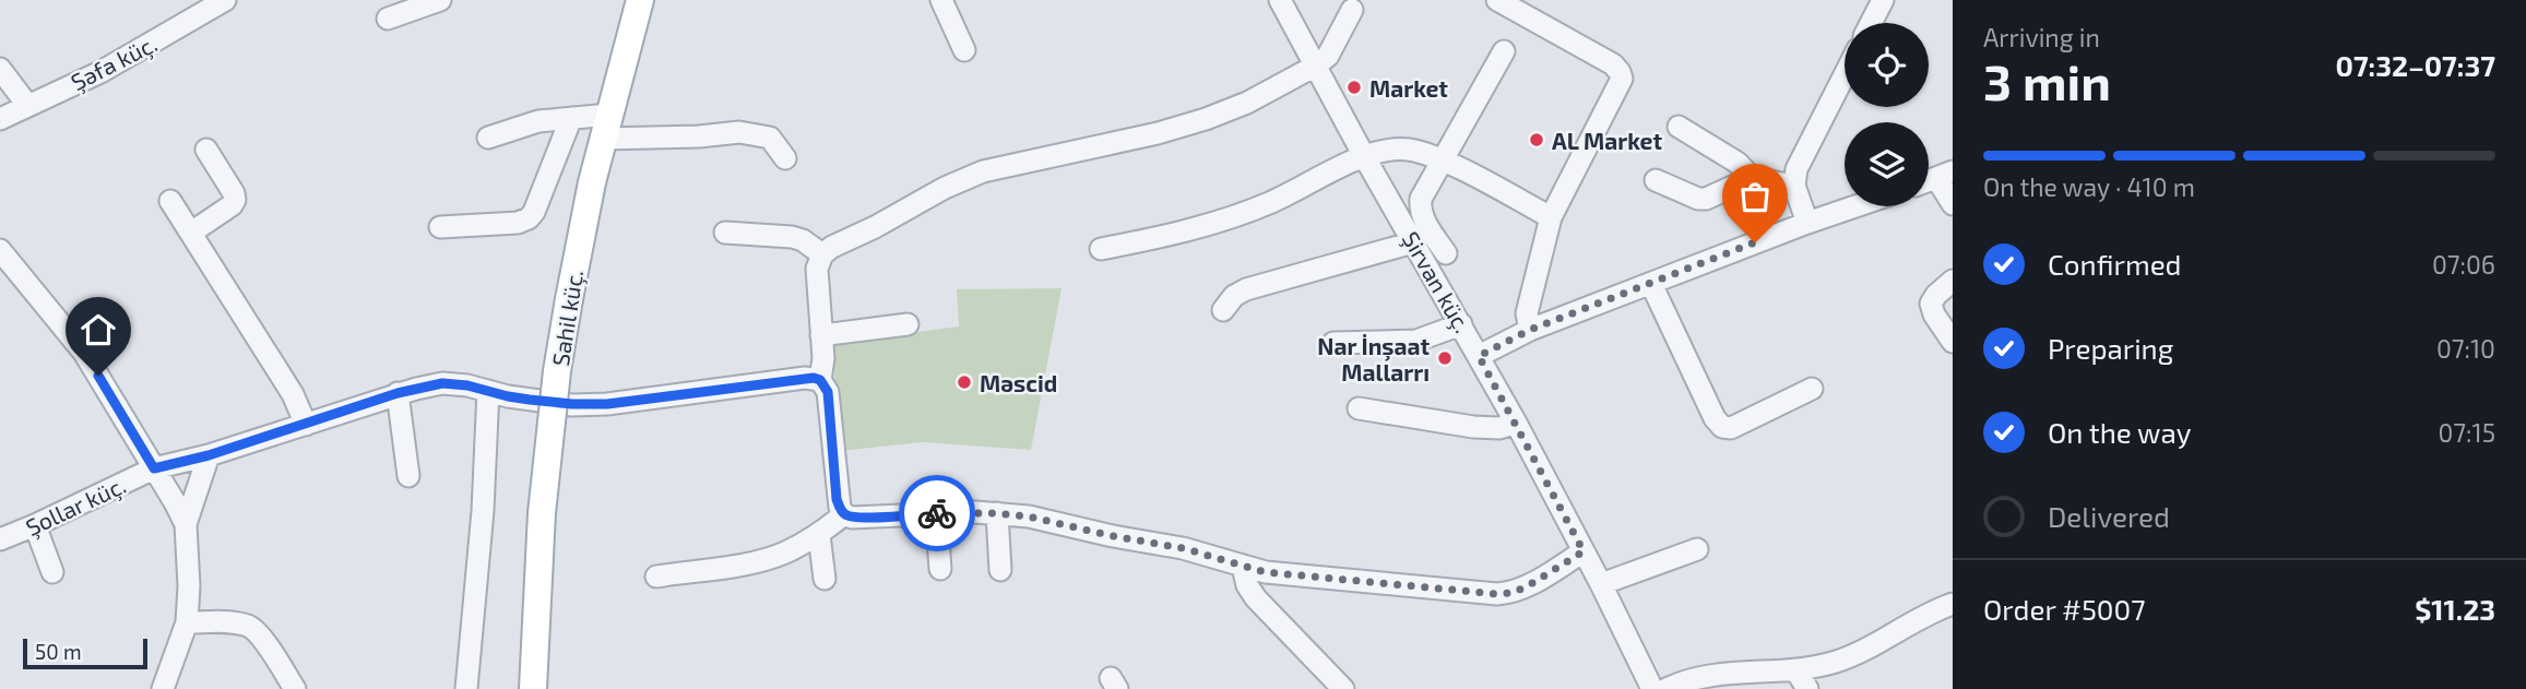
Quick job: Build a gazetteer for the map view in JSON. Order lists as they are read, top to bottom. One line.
{"streets":{"main road":["Sahil küç."],"street":["Şəfa küç.","Şirvan küç.","Şollar küç."]},"places":["Market","AL Market","Nar İnşaat Mallarrı","Məscid"],"scale_bar":"50 m","page":{"heading":["3 min","Arriving in","07:32–07:37"],"panel":["Order #5007","$11.23"],"bar":"On the way · 410 m","list":[["Confirmed","07:06"],["Preparing","07:10"],["On the way","07:15"],"Delivered"],"scale":"50 m"}}
